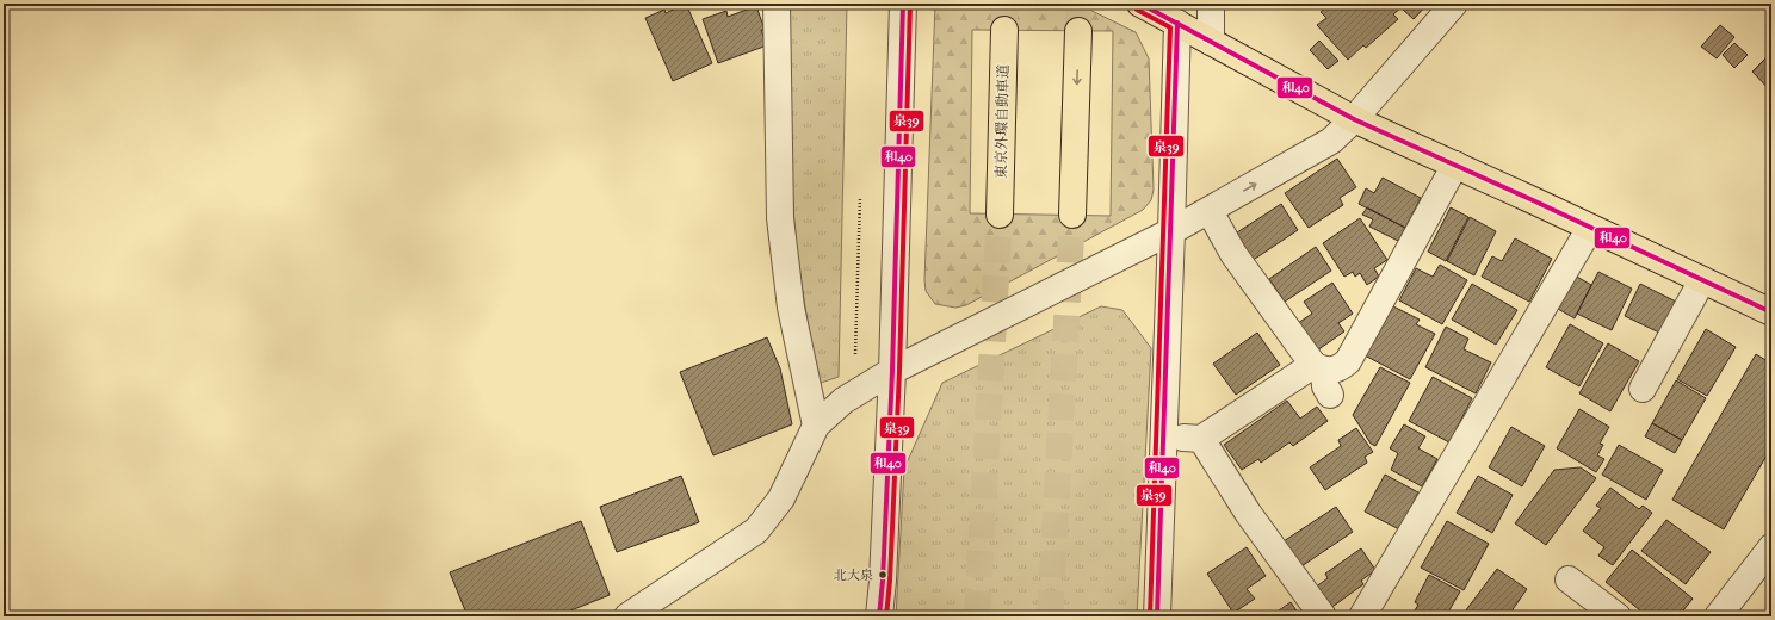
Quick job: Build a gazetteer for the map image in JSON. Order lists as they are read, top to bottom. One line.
{"streets":{"main road":["東京外環自動車道"]},"places":["北大泉"],"lines":["transit line 和40","transit line 泉39"]}
